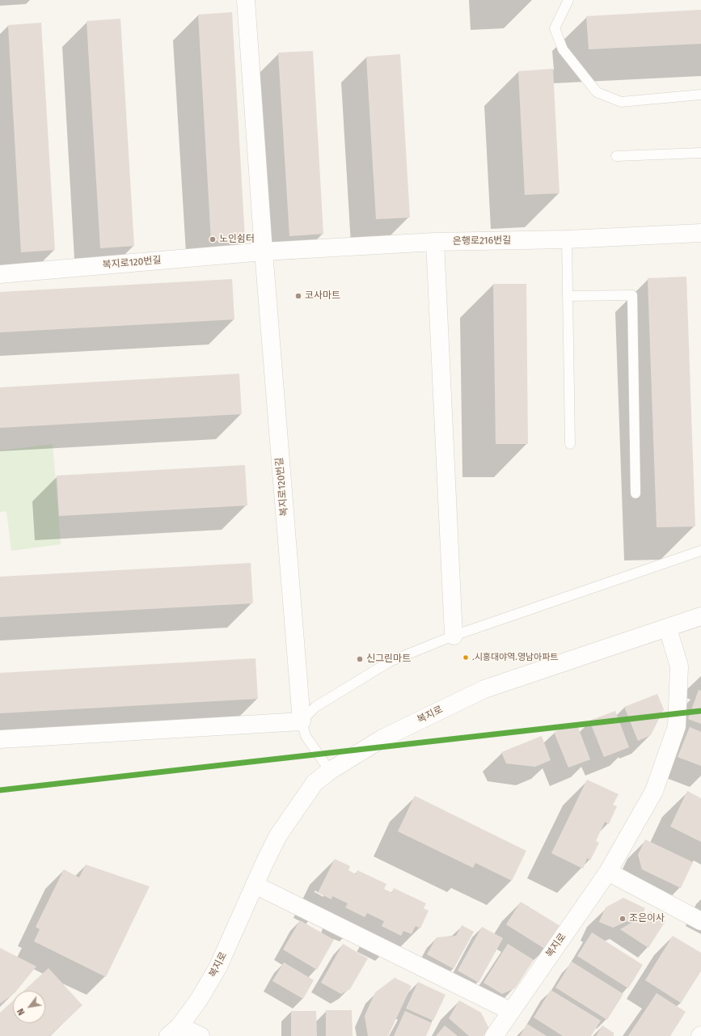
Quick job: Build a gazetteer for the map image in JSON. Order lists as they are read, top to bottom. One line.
{"streets":{"street":["은행로216번길","복지로120번길","복지로"]},"crossings":[["은행로216번길","복지로120번길"]],"places":["노인쉼터","코사마트",".시흥대야역.영남아파트","신그린마트","조은이사"],"north":"bottom left"}
